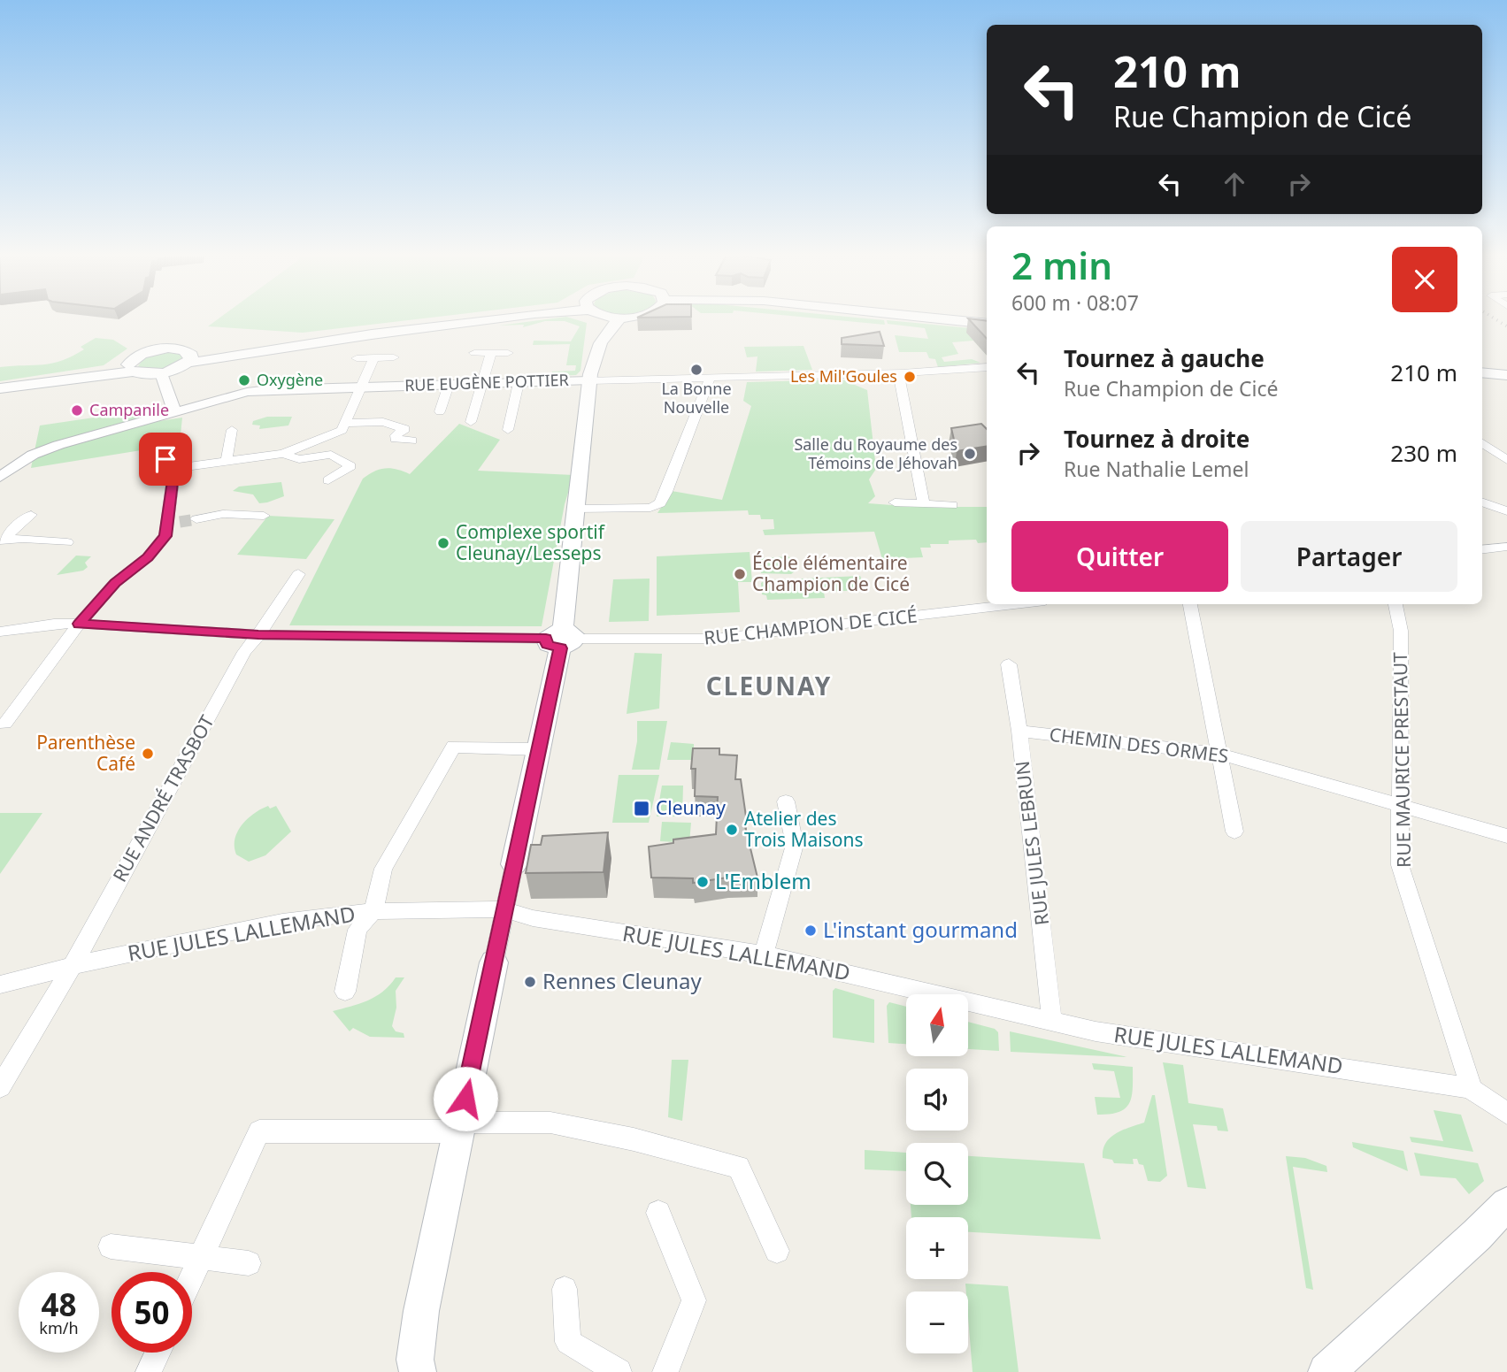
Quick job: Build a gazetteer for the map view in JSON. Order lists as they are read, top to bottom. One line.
{"streets":{"street":["RUE EUGÈNE POTTIER","RUE CHAMPION DE CICÉ","CHEMIN DES ORMES","RUE MAURICE PRESTAUT","RUE ANDRÉ TRASBOT","RUE JULES LEBRUN","RUE JULES LALLEMAND"]},"crossings":[["RUE CHAMPION DE CICÉ","RUE ANDRÉ TRASBOT"],["CHEMIN DES ORMES","RUE MAURICE PRESTAUT"],["CHEMIN DES ORMES","RUE JULES LEBRUN"],["RUE MAURICE PRESTAUT","RUE JULES LALLEMAND"],["RUE ANDRÉ TRASBOT","RUE JULES LALLEMAND"],["RUE JULES LEBRUN","RUE JULES LALLEMAND"]],"districts":["CLEUNAY"],"places":{"other":["La Bonne Nouvelle","Les Mil'Goules","Oxygène","Campanile","Salle du Royaume des Témoins de Jéhovah","Complexe sportif Cleunay/Lesseps","École élémentaire Champion de Cicé","Parenthèse Café","Atelier des Trois Maisons","L'Emblem","L'instant gourmand","Rennes Cleunay"],"transit":["Cleunay"]},"north":"top","page":{"turn":["210 m","Rue Champion de Cicé"],"heading":["2 min","600 m · 08:07"],"list":[{"name":"Tournez à gauche","note":"Rue Champion de Cicé","value":"210 m"},{"name":"Tournez à droite","note":"Rue Nathalie Lemel","value":"230 m"}],"buttons":["Quitter","Partager"],"map_buttons":["+","−"],"speed":"48 km/h","limit":"50"}}
